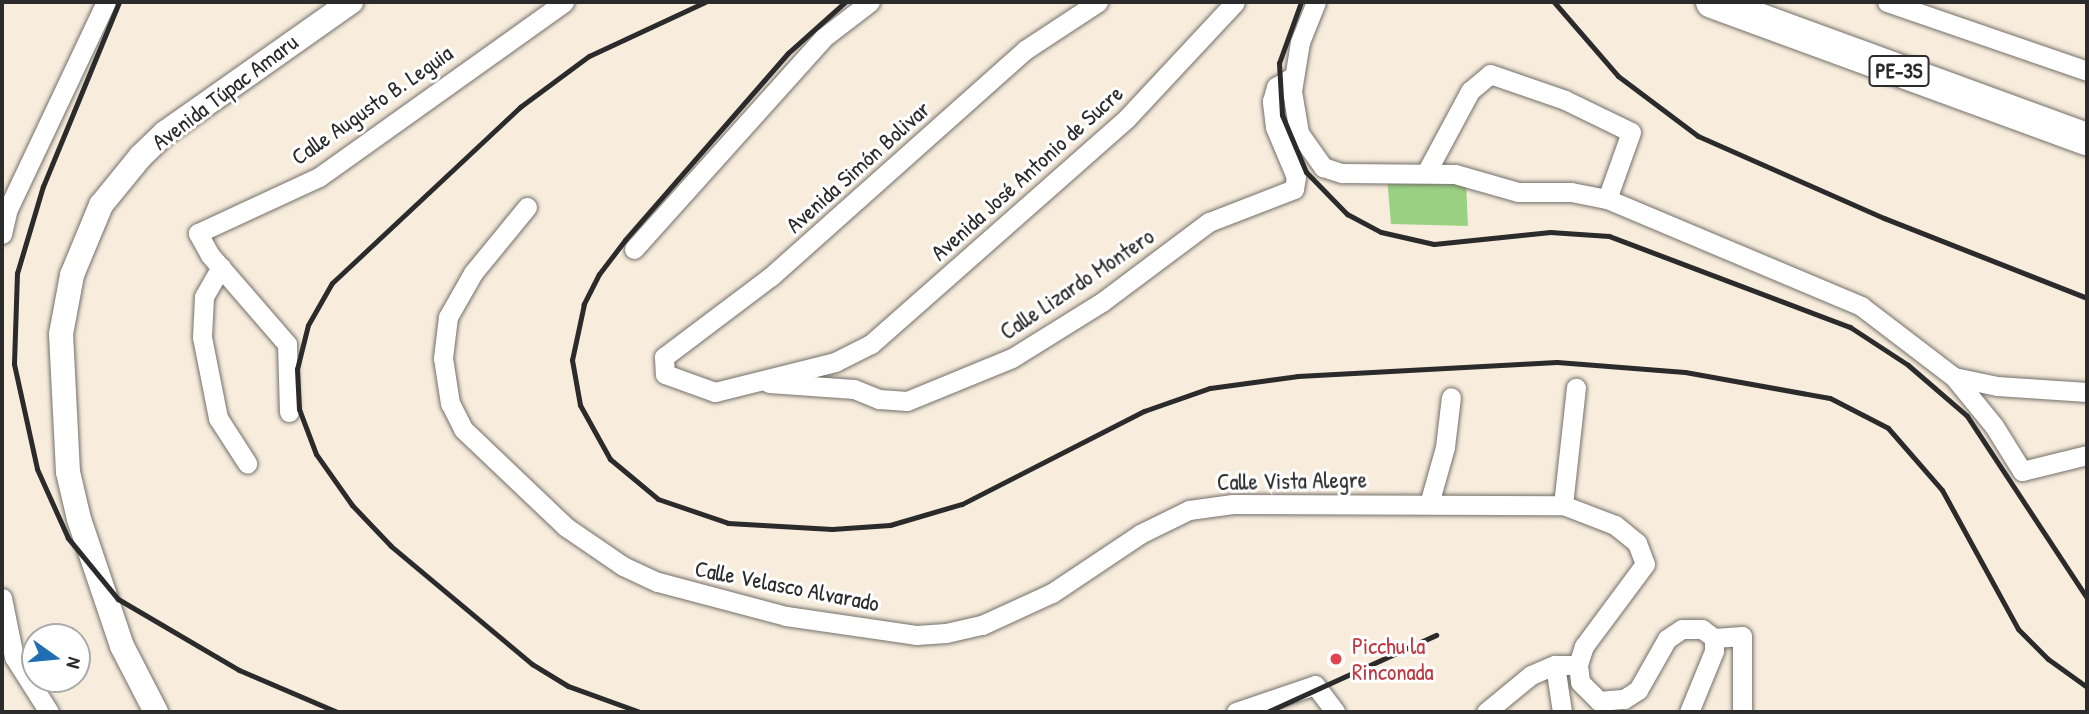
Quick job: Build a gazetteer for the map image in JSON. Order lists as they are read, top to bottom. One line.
{"streets":{"highway":["PE-3S"],"street":["Avenida Túpac Amaru","Calle Augusto B. Leguia","Avenida Simón Bolivar","Avenida José Antonio de Sucre","Calle Lizardo Montero","Calle Vista Alegre","Calle Velasco Alvarado"]},"crossings":[["Avenida Simón Bolivar","Avenida José Antonio de Sucre"],["Avenida José Antonio de Sucre","Calle Lizardo Montero"],["Calle Vista Alegre","Calle Velasco Alvarado"]],"places":["Picchu la Rinconada"],"north":"right"}
